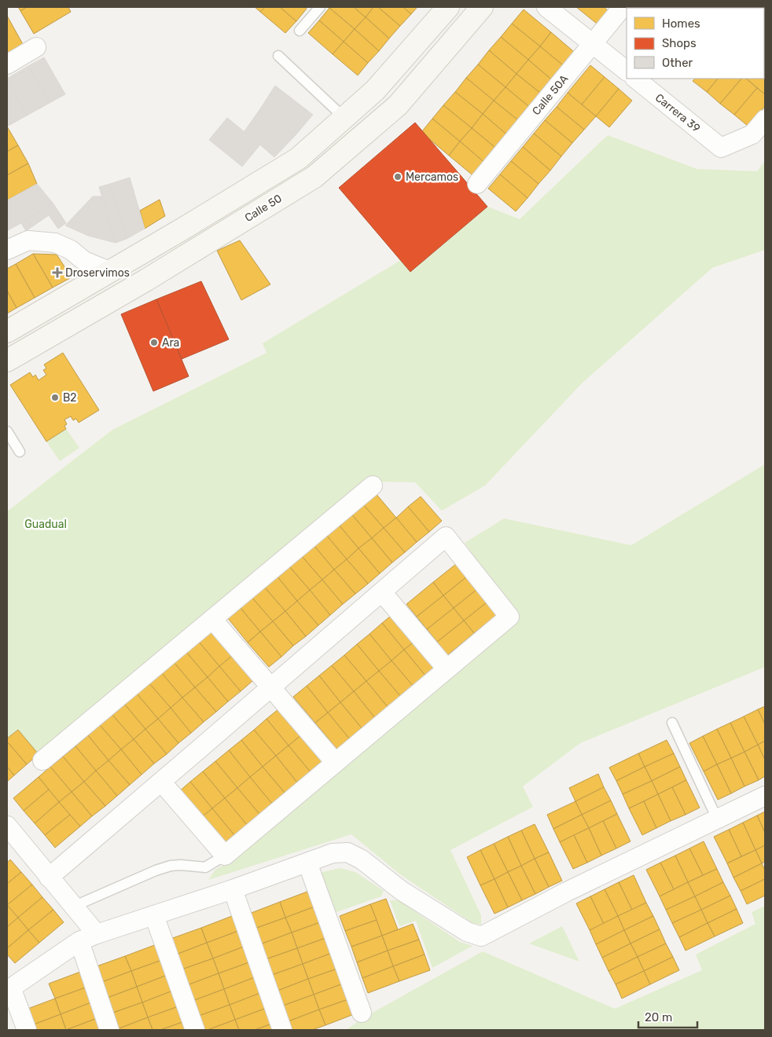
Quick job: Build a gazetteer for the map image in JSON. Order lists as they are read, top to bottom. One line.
{"streets":{"main road":["Calle 50"],"street":["Calle 50A","Carrera 39"]},"parks":["Guadual"],"places":{"other":["Mercamos","Ara","B2"],"health":["Droservimos"]},"legend":["Homes","Shops","Other"],"scale_bar":"20 m"}
